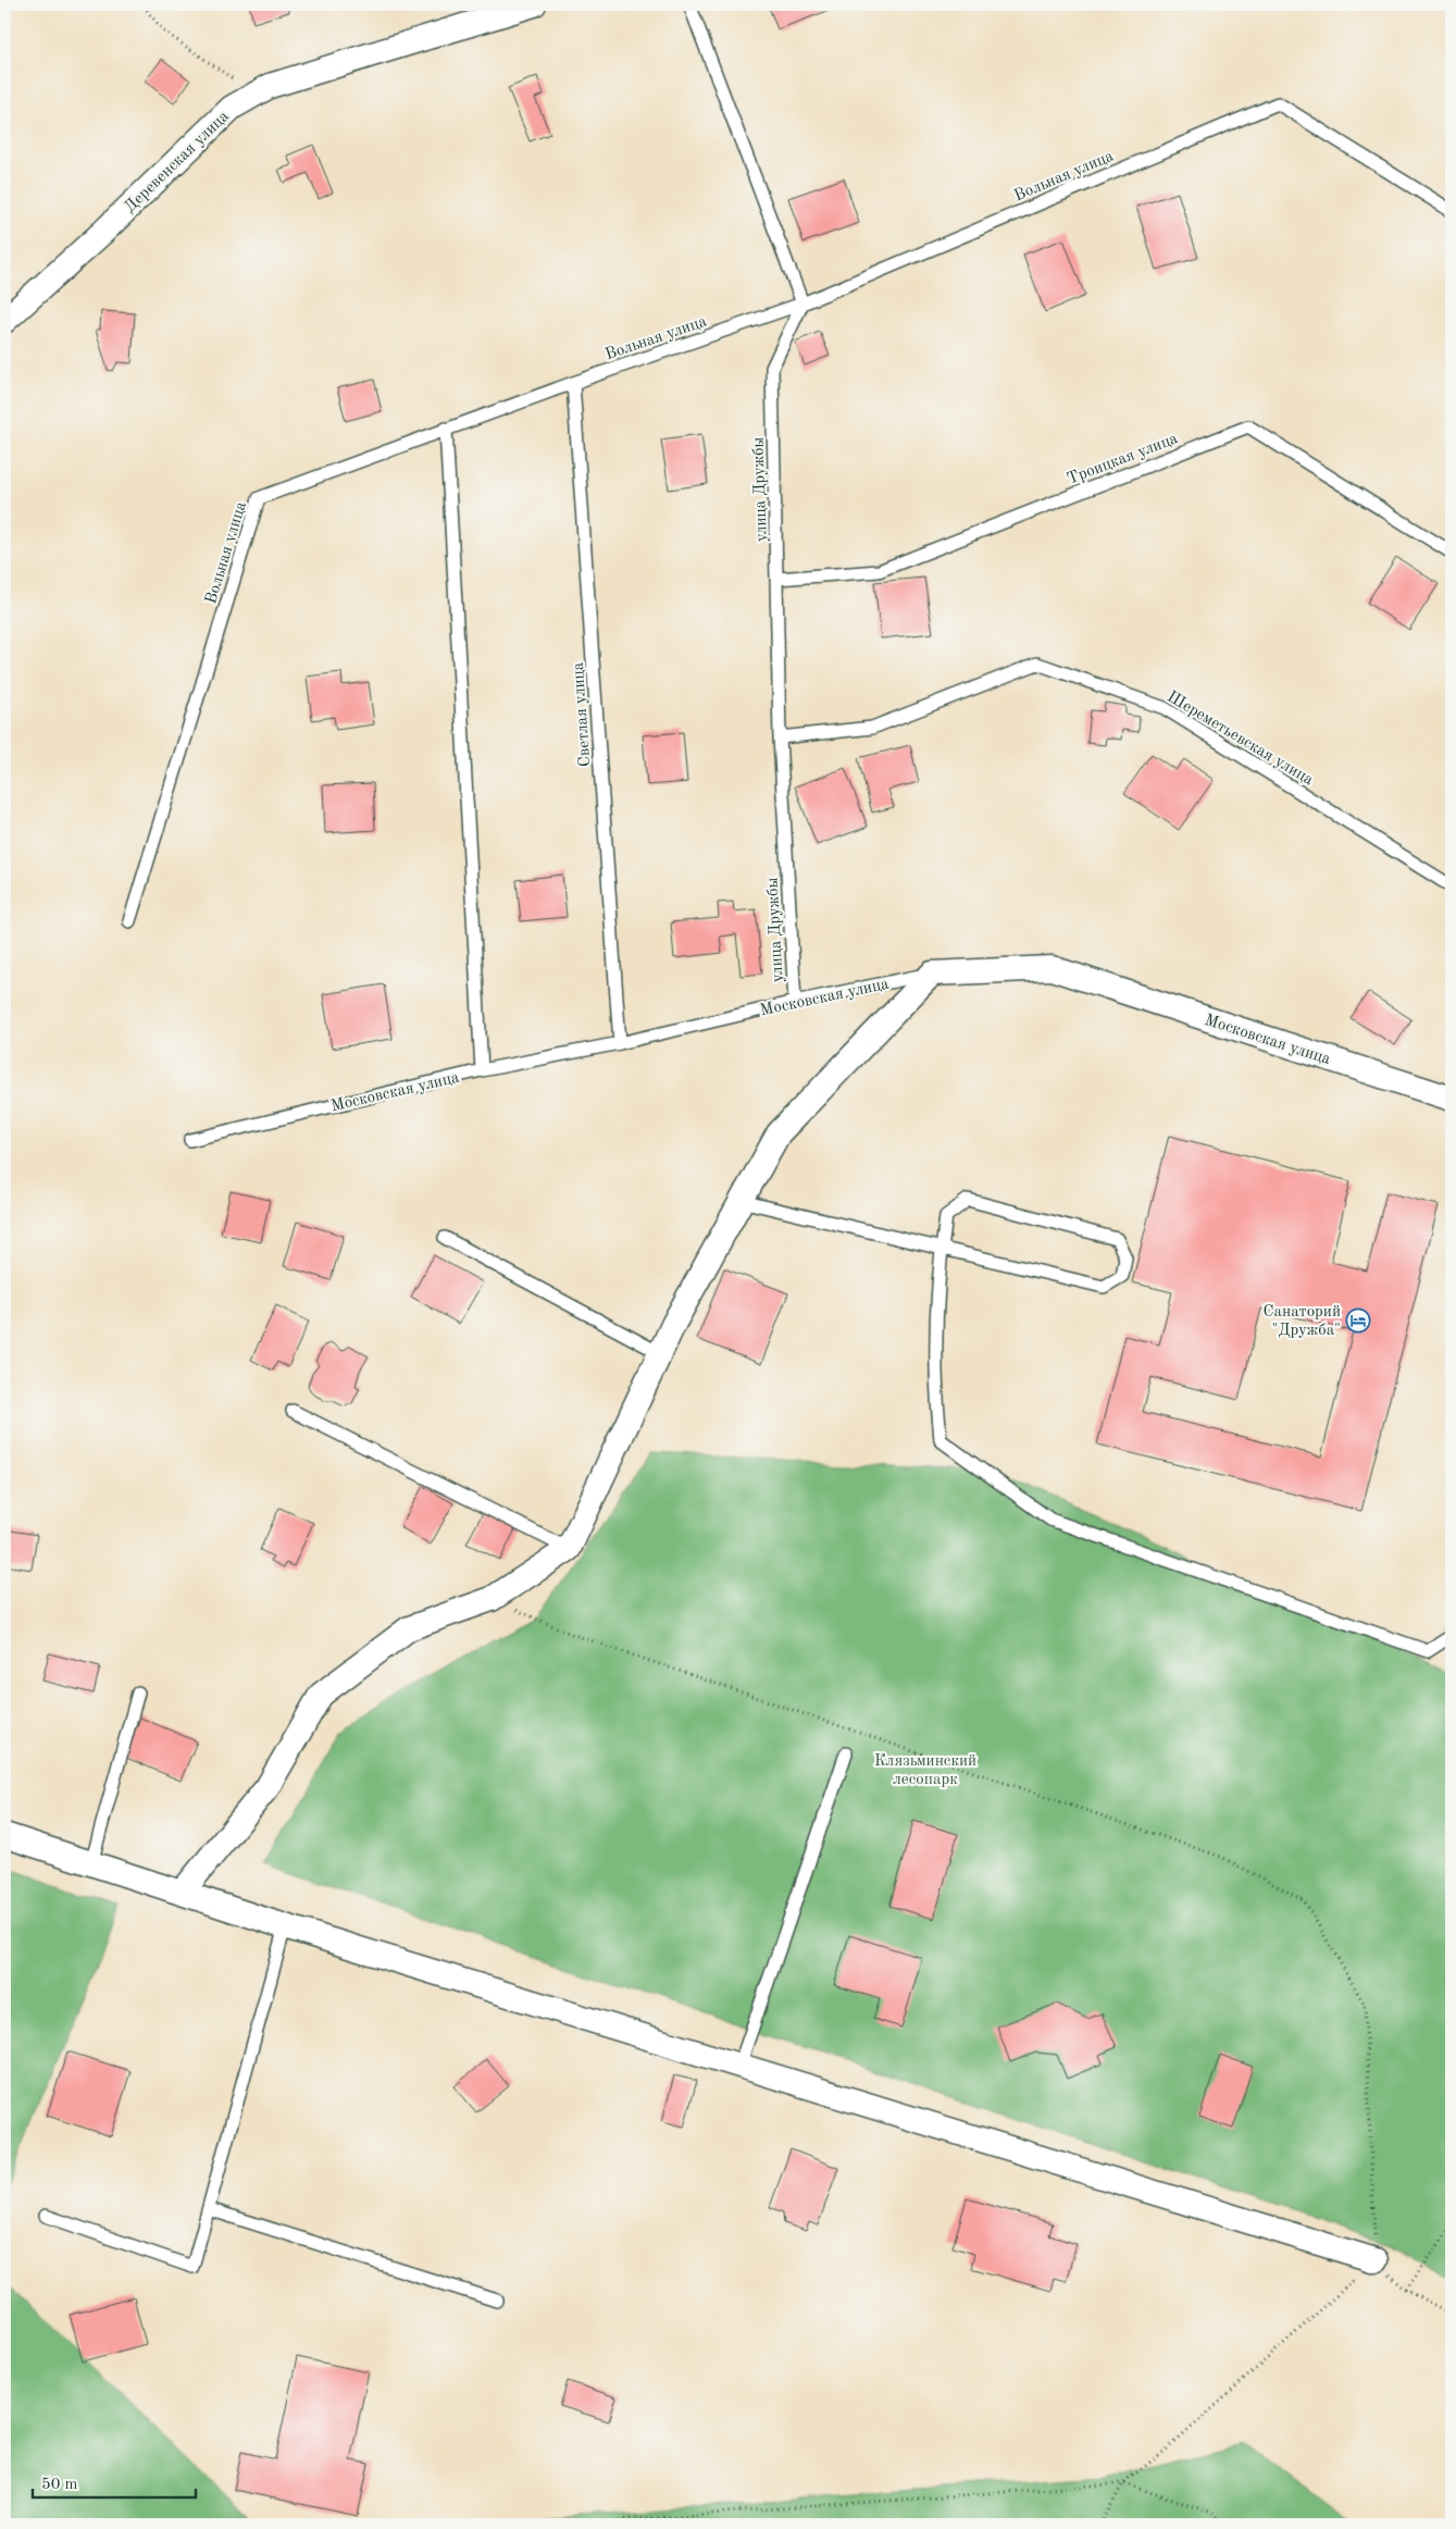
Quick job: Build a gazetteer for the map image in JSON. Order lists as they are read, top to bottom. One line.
{"streets":{"street":["Деревенская улица","Московская улица"],"lane":["Вольная улица","Троицкая улица","улица Дружбы","Светлая улица","Шереметьевская улица"]},"crossings":[["Вольная улица","улица Дружбы"],["Вольная улица","Светлая улица"],["Троицкая улица","улица Дружбы"],["улица Дружбы","Шереметьевская улица"],["улица Дружбы","Московская улица"],["Светлая улица","Московская улица"]],"parks":["Клязьминский лесопарк"],"places":{"hotel":["Санаторий \"Дружба\""]},"scale_bar":"50 m"}
